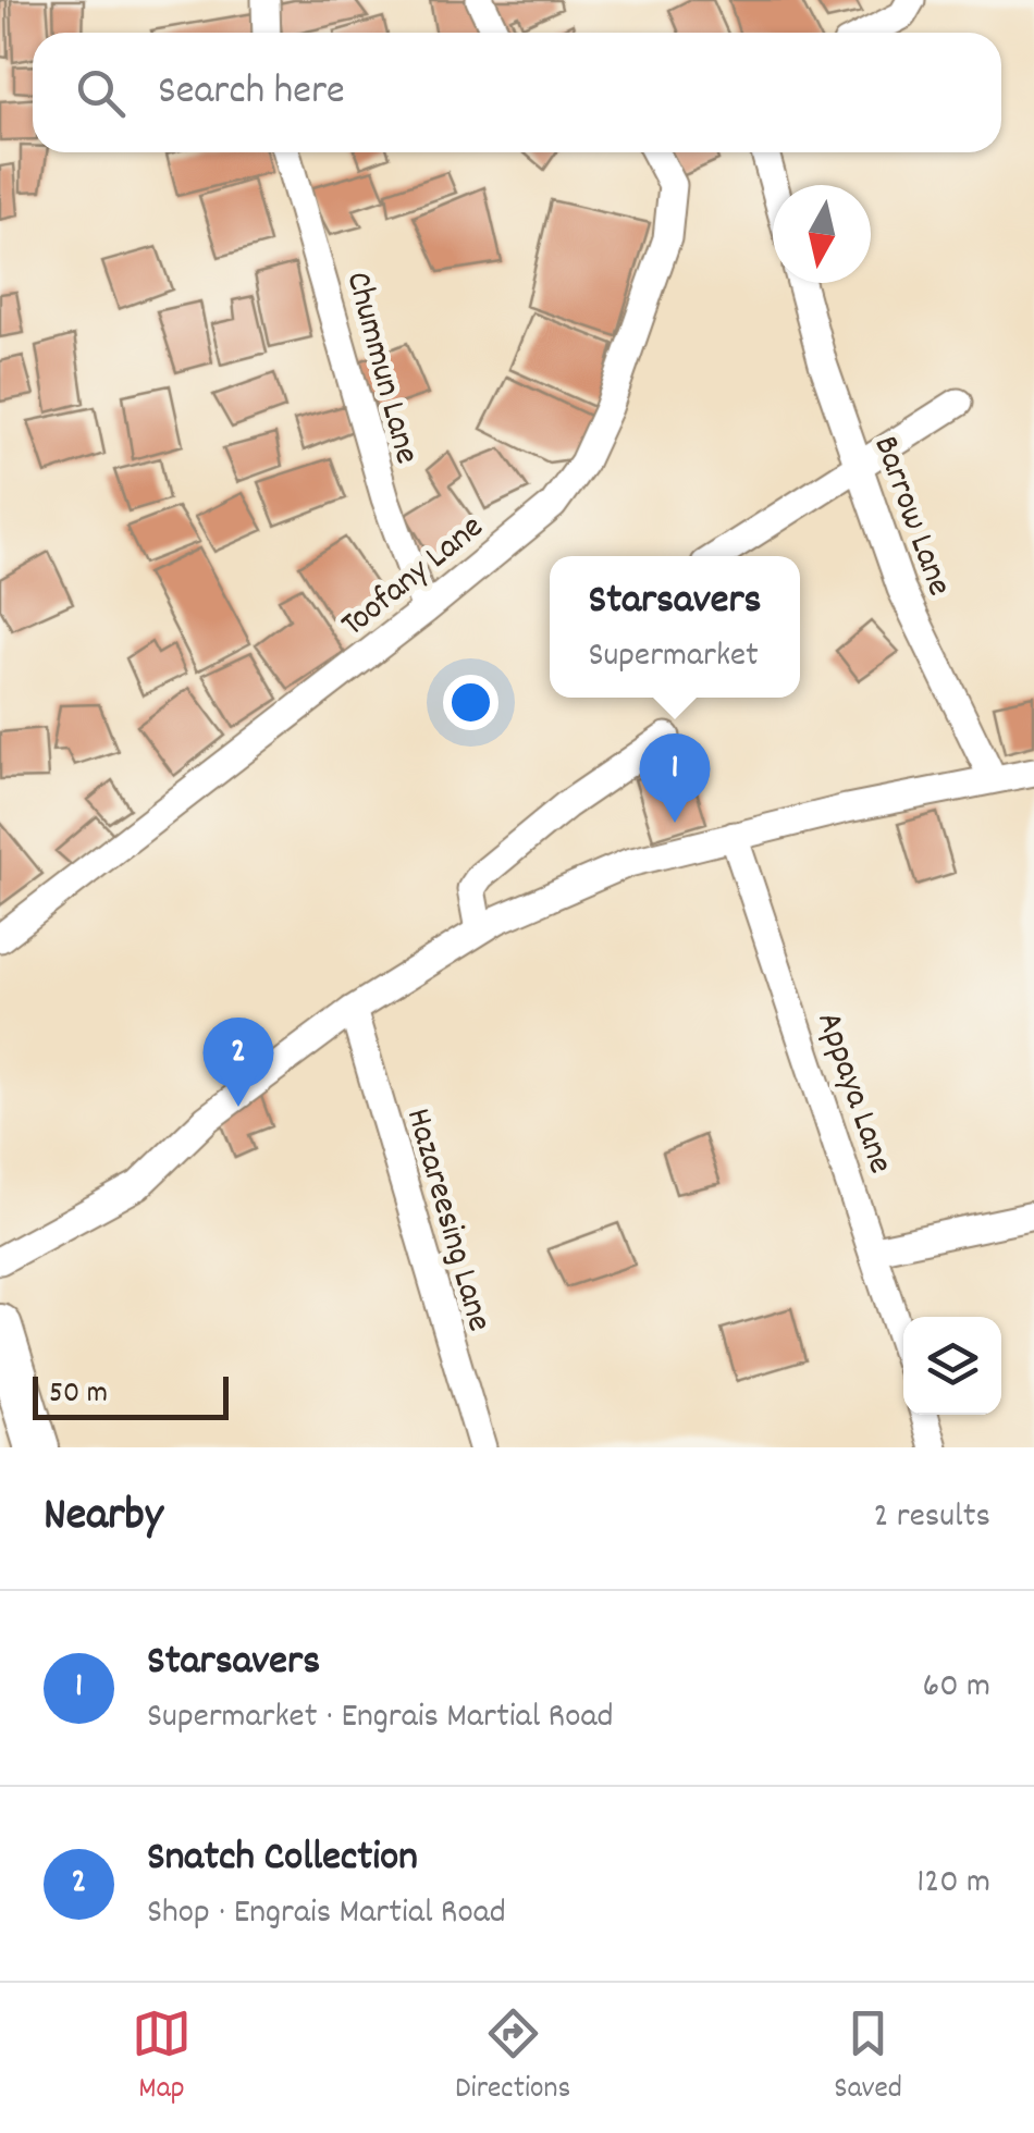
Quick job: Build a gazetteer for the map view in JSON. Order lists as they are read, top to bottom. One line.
{"streets":{"street":["Chummun Lane","Barrow Lane","Toofany Lane","Appaya Lane","Hazareesing Lane"]},"crossings":[["Chummun Lane","Toofany Lane"]],"scale_bar":"50 m","north":"bottom","page":{"search":"Search here","popup":["Starsavers","Supermarket"],"pins":["1","2"],"scale":"50 m","heading":["Nearby","2 results"],"list":[{"mark":"1","name":"Starsavers","note":"Supermarket · Engrais Martial Road","value":"60 m"},{"mark":"2","name":"Snatch Collection","note":"Shop · Engrais Martial Road","value":"120 m"}],"nav":["Map","Directions","Saved"]}}
